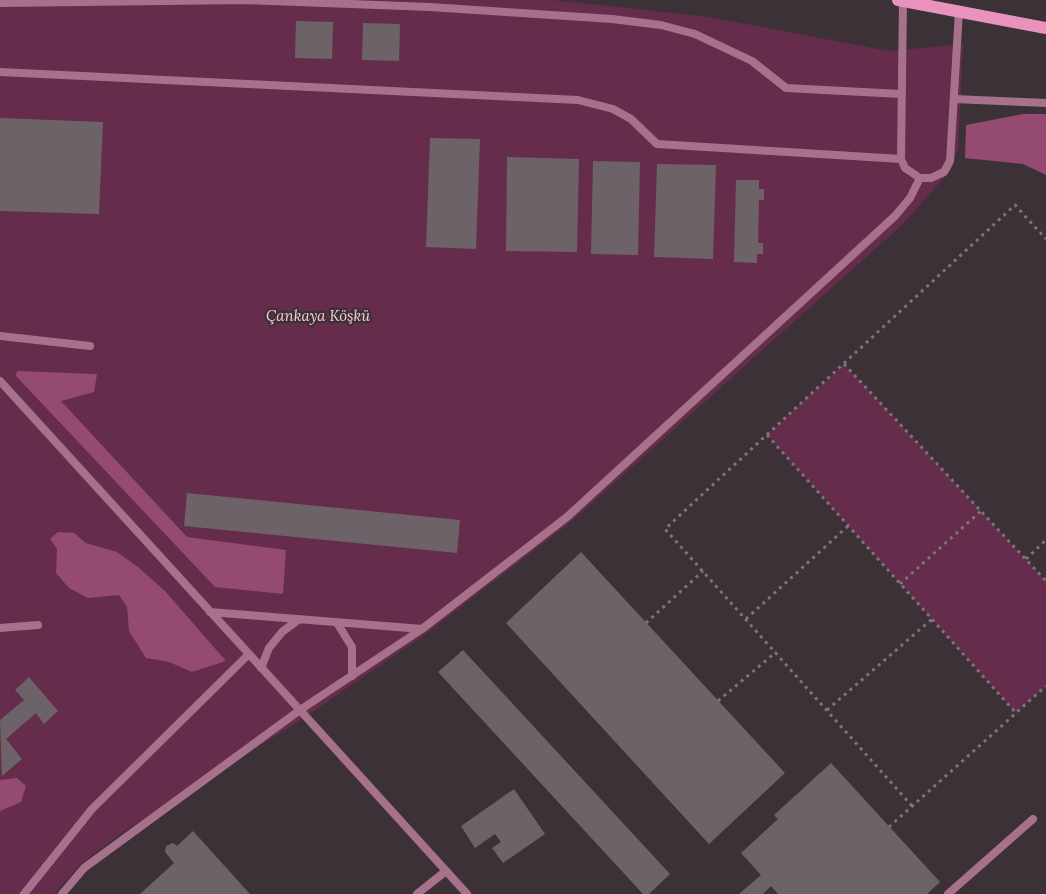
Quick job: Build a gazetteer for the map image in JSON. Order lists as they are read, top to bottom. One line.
{"parks":["Çankaya Köşkü"]}
